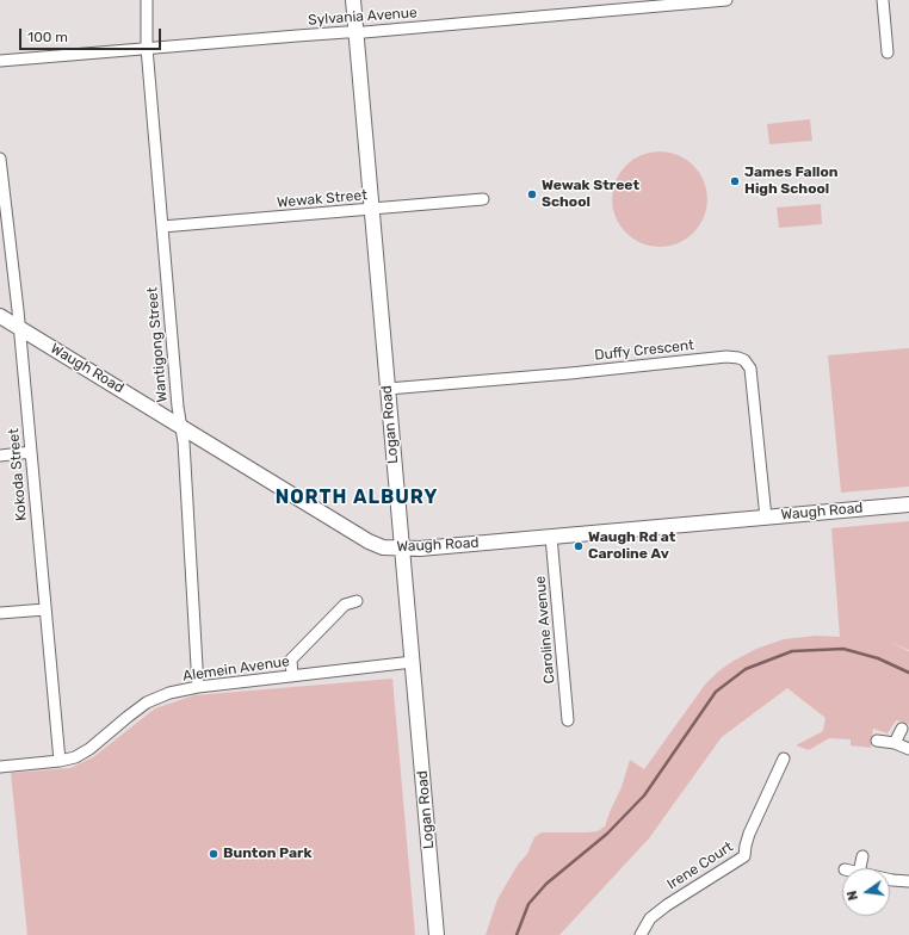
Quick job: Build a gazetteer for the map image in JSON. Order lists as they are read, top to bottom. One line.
{"streets":{"main road":["Waugh Road","Logan Road"],"street":["Sylvania Avenue","Wewak Street","Wantigong Street","Duffy Crescent","Kokoda Street","Caroline Avenue","Alemein Avenue","Irene Court"]},"crossings":[["Sylvania Avenue","Wantigong Street"],["Sylvania Avenue","Logan Road"],["Wewak Street","Wantigong Street"],["Wewak Street","Logan Road"],["Wantigong Street","Waugh Road"],["Wantigong Street","Alemein Avenue"],["Duffy Crescent","Waugh Road"],["Duffy Crescent","Logan Road"],["Waugh Road","Logan Road"],["Waugh Road","Kokoda Street"],["Waugh Road","Caroline Avenue"],["Logan Road","Alemein Avenue"],["Kokoda Street","Alemein Avenue"]],"districts":["NORTH ALBURY"],"places":["James Fallon High School","Wewak Street School","Waugh Rd at Caroline Av","Bunton Park"],"scale_bar":"100 m","north":"left"}
